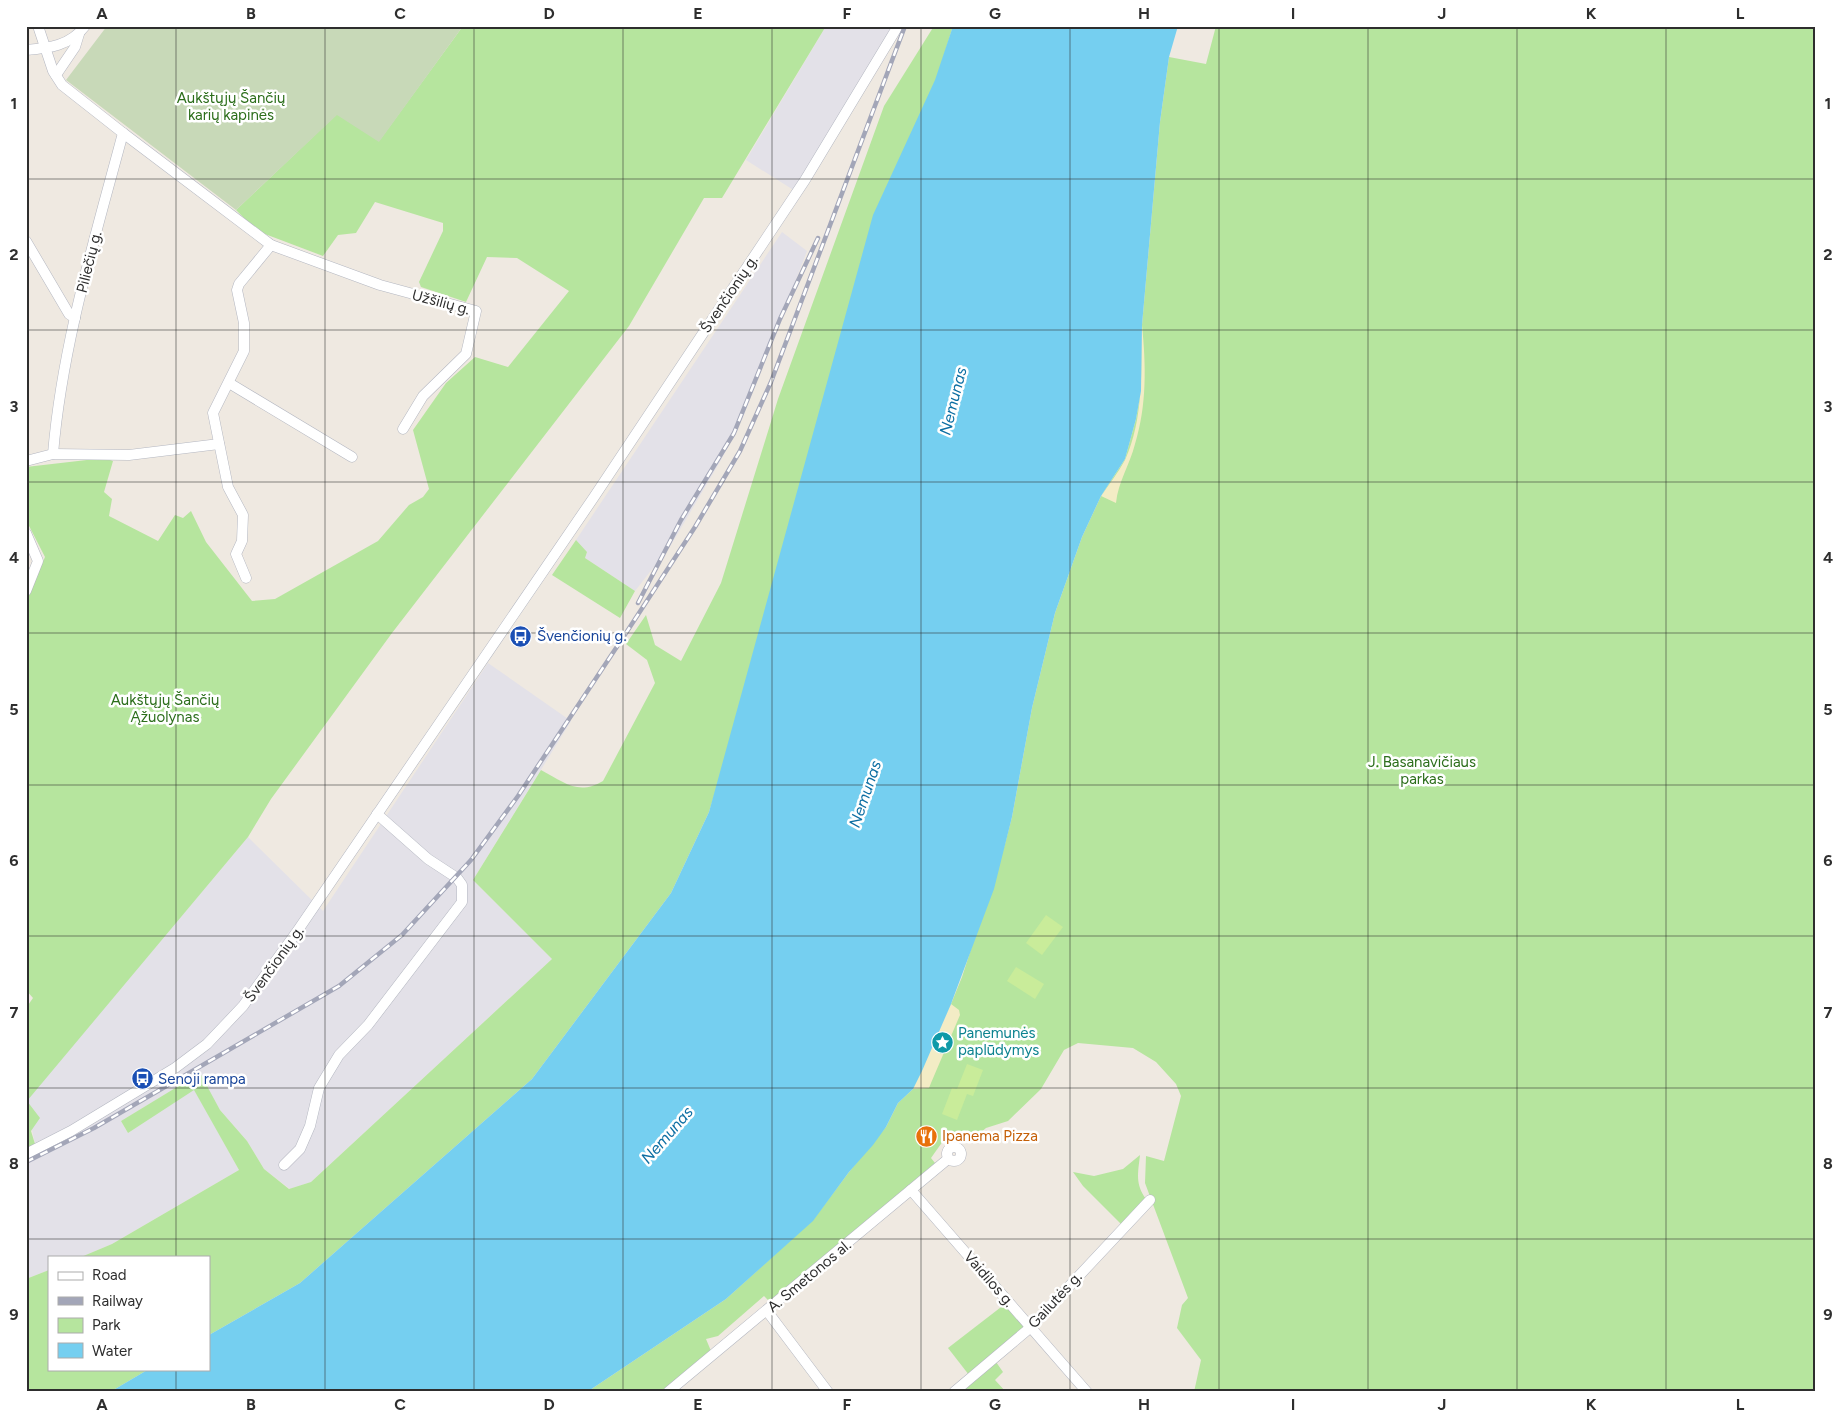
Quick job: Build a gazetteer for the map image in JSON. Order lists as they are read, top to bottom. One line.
{"streets":{"street":["Piliečių g.","Švenčionių g.","Užšilių g.","A. Smetonos al.","Vaidilos g.","Gailutės g."]},"crossings":[["Piliečių g.","Užšilių g."],["A. Smetonos al.","Vaidilos g."],["Vaidilos g.","Gailutės g."]],"water":["Nemunas"],"parks":["Aukštųjų Šančių karių kapinės","Aukštųjų Šančių Ąžuolynas","J. Basanavičiaus parkas"],"places":{"bus stop":["Švenčionių g.","Senoji rampa"],"place":["Panemunės paplūdymys"],"restaurant":["Ipanema Pizza"]},"legend":["Road","Railway","Park","Water"],"grid":{"columns":["A","B","C","D","E","F","G","H","I","J","K","L"],"rows":["1","2","3","4","5","6","7","8","9"]}}
